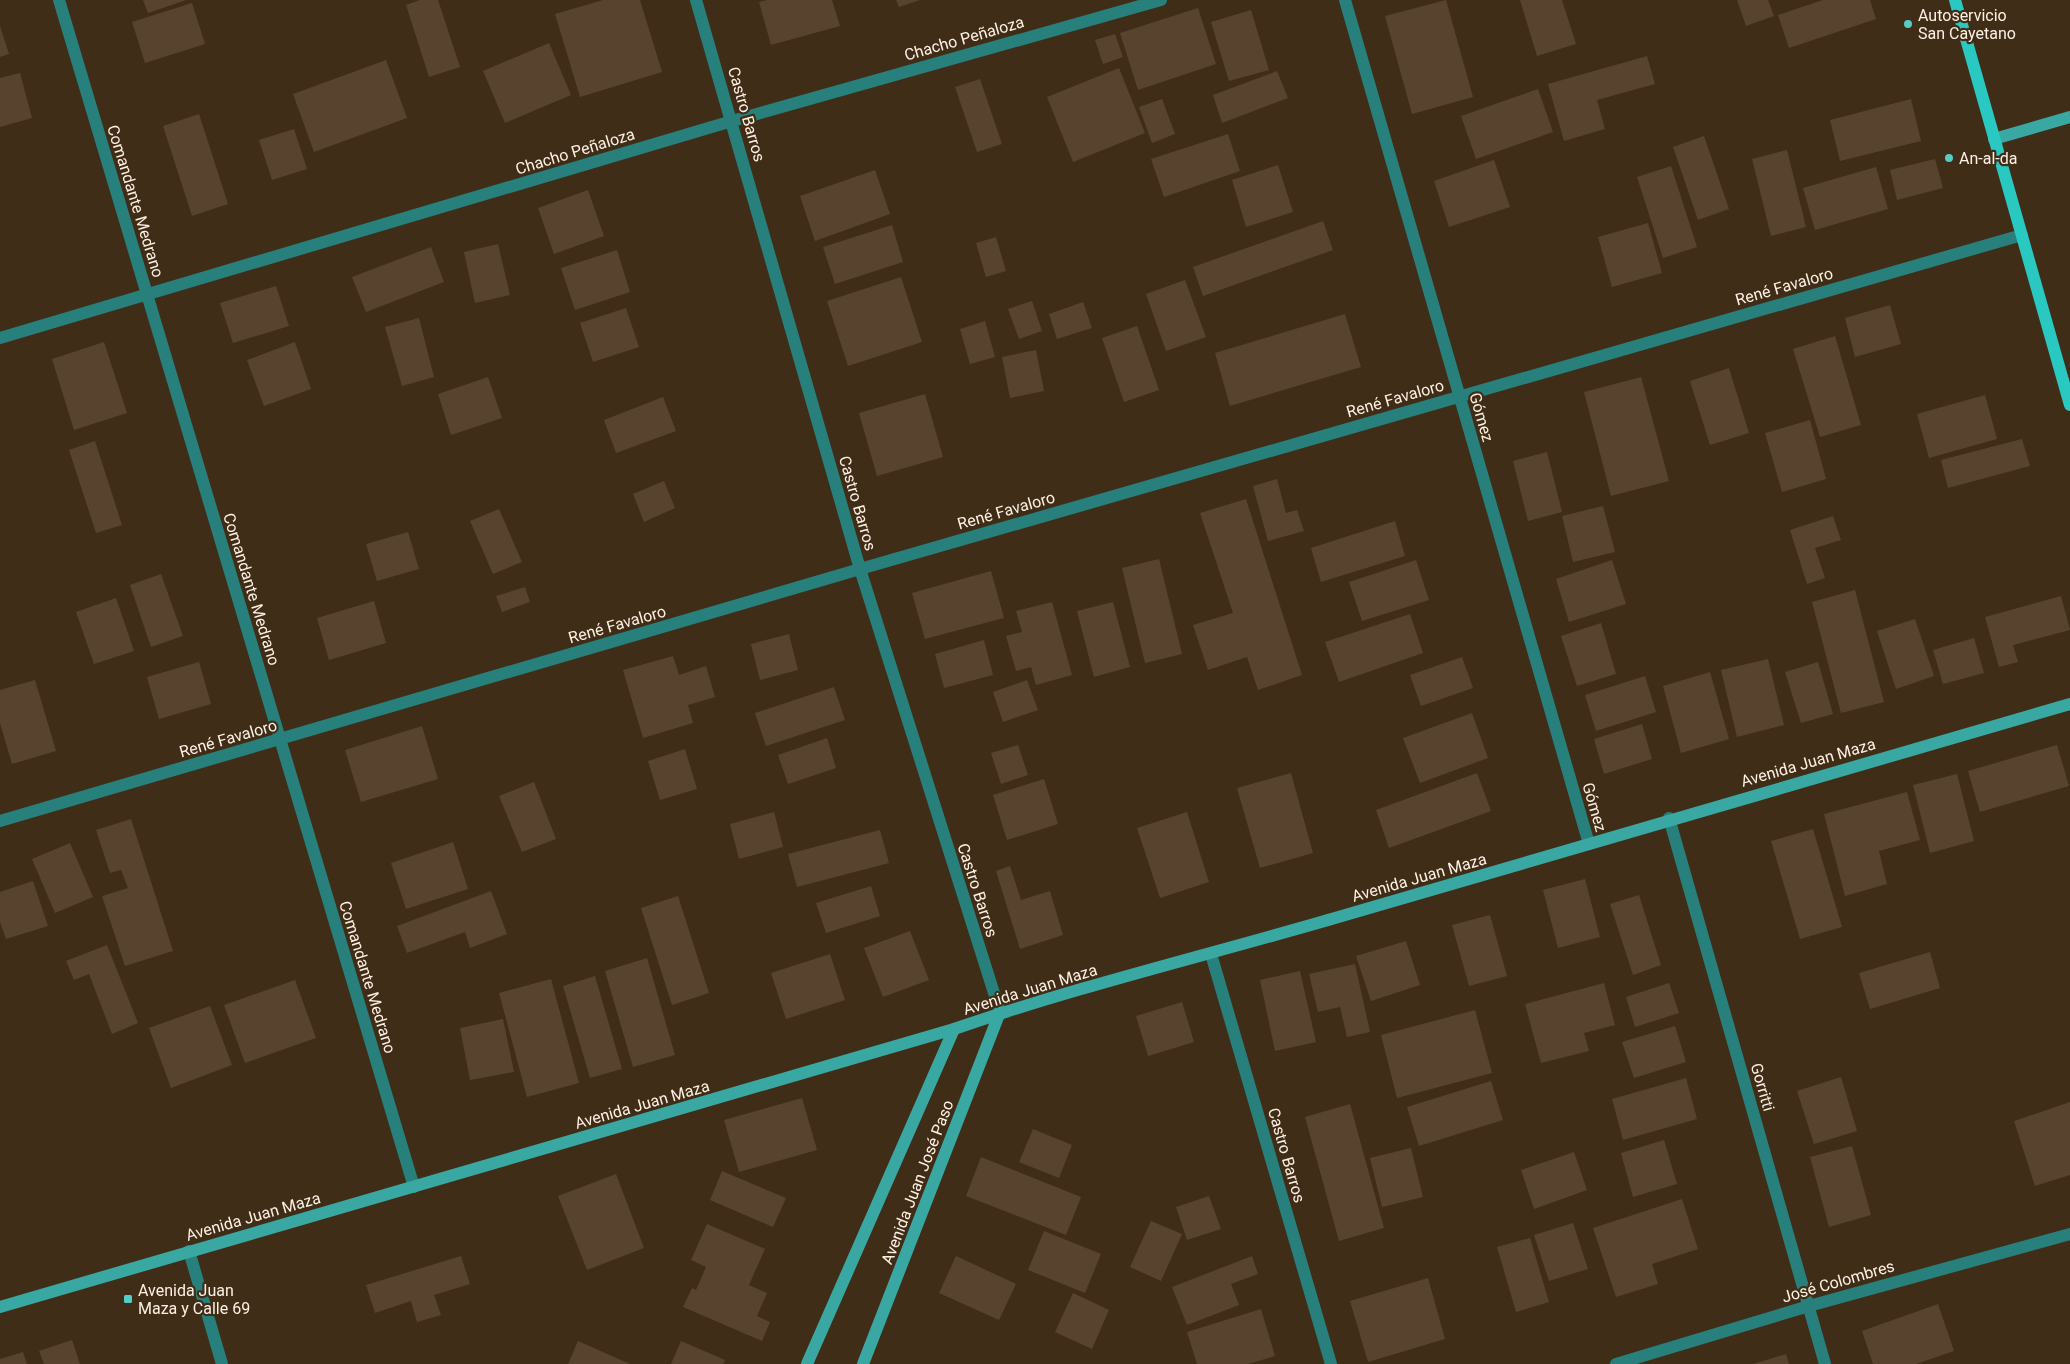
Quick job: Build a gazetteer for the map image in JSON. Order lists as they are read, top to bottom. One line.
{"streets":{"main road":["Avenida Juan Maza","Avenida Juan José Paso"],"street":["Chacho Peñaloza","Castro Barros","Comandante Medrano","René Favaloro","Gómez","Gorritti","José Colombres"]},"crossings":[["Chacho Peñaloza","Castro Barros"],["Chacho Peñaloza","Comandante Medrano"],["Castro Barros","René Favaloro"],["Castro Barros","Avenida Juan Maza"],["Castro Barros","Avenida Juan José Paso"],["Comandante Medrano","René Favaloro"],["Comandante Medrano","Avenida Juan Maza"],["René Favaloro","Gómez"],["Gómez","Avenida Juan Maza"],["Avenida Juan Maza","Gorritti"],["Avenida Juan Maza","Avenida Juan José Paso"],["Gorritti","José Colombres"]],"places":{"other":["Autoservicio San Cayetano","An-al-da"],"transit":["Avenida Juan Maza y Calle 69"]}}
